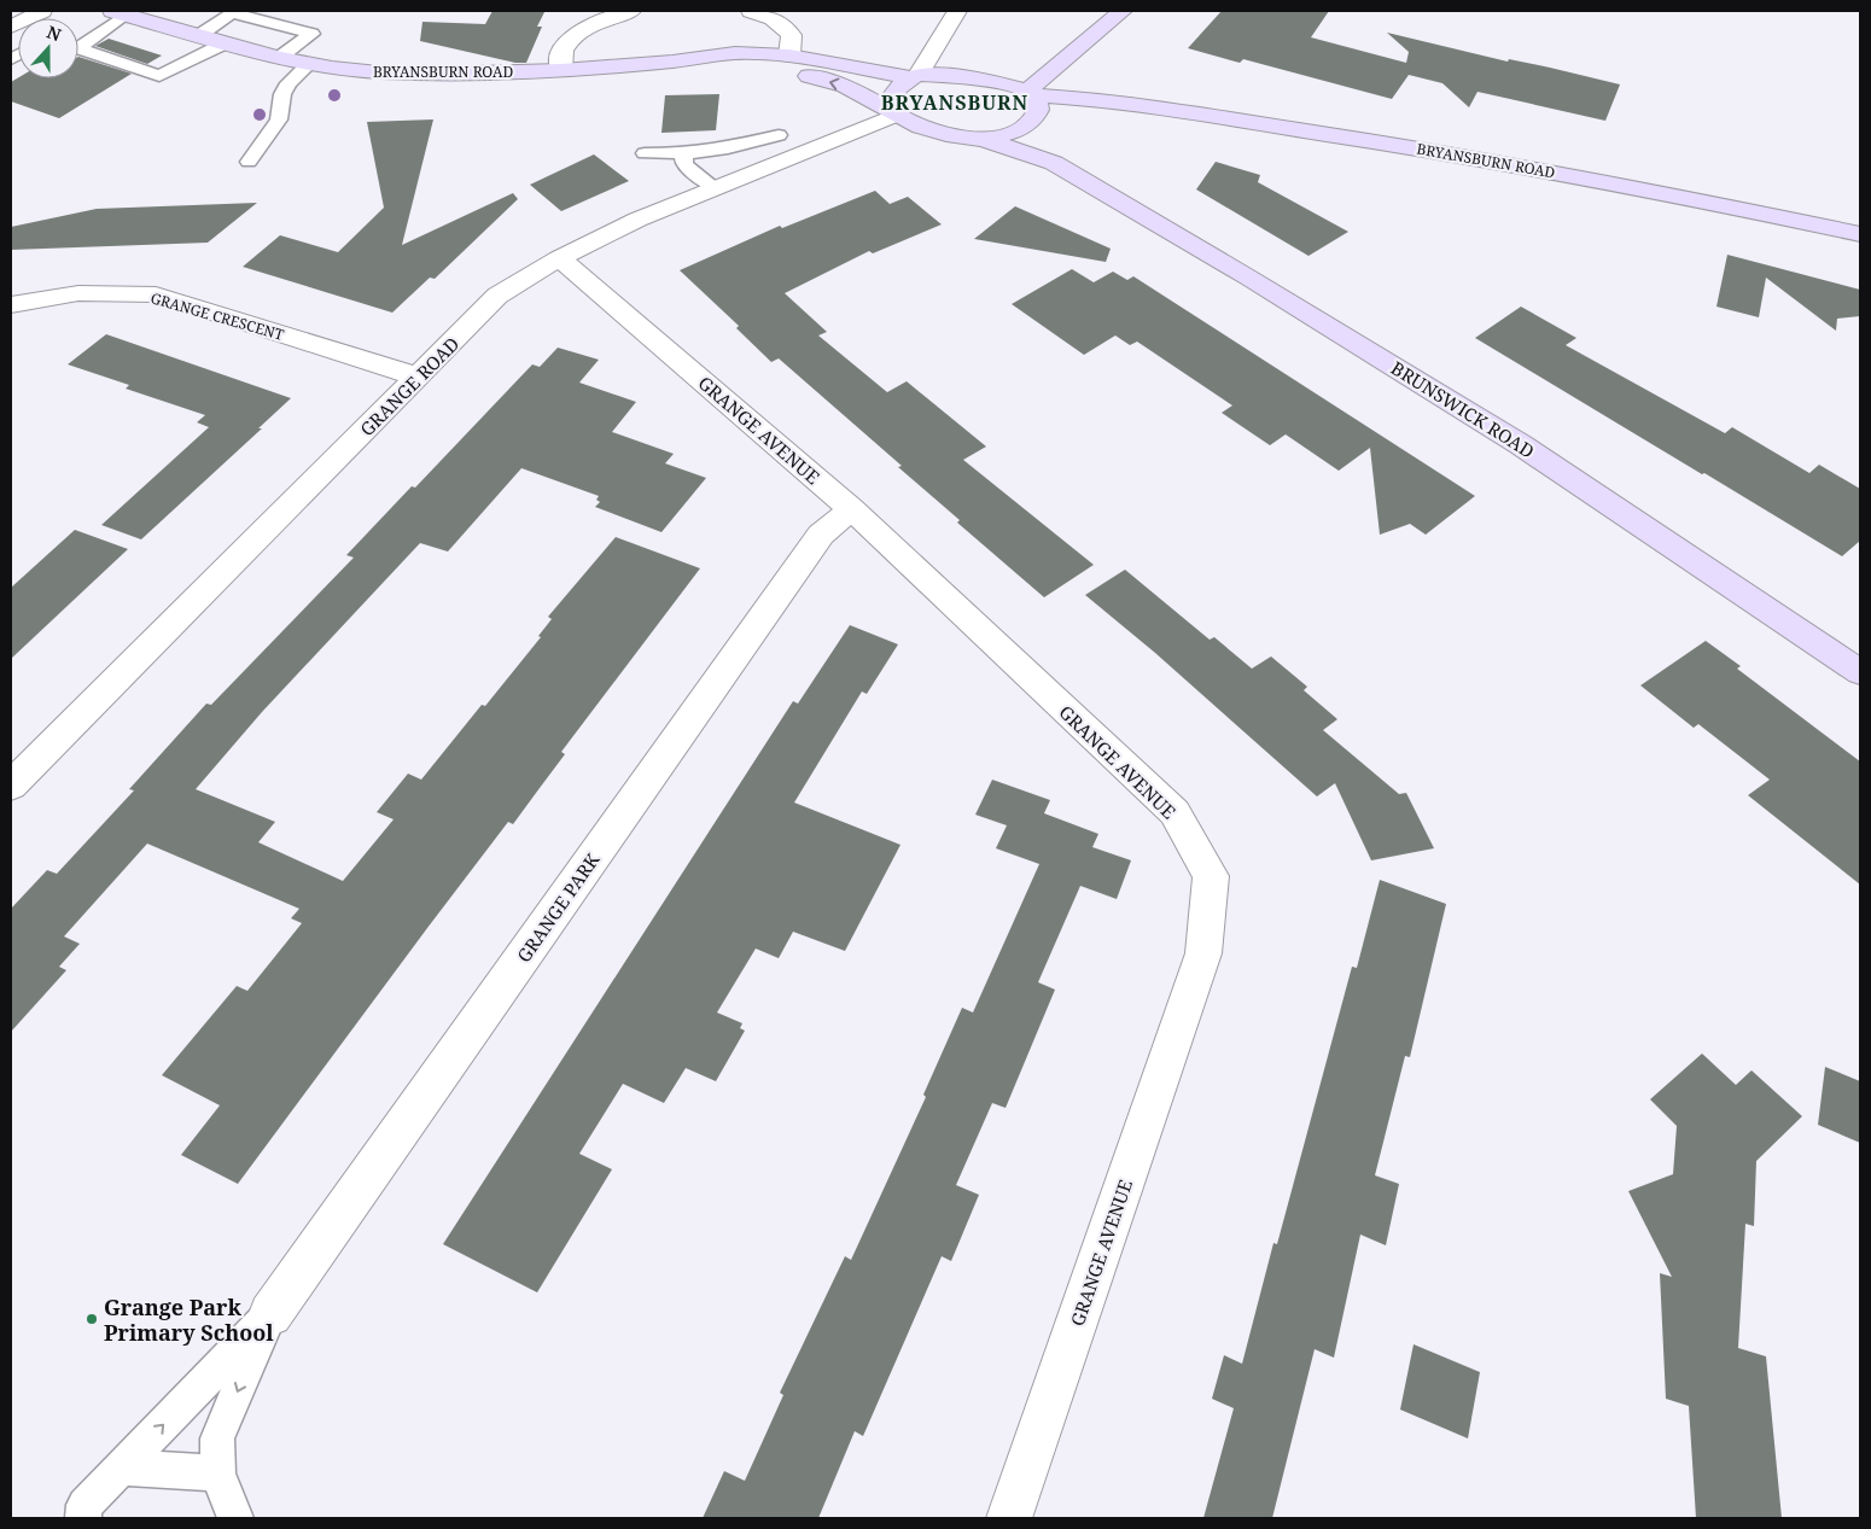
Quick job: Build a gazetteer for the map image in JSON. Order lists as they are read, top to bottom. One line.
{"streets":{"main road":["BRYANSBURN ROAD","BRUNSWICK ROAD"],"street":["GRANGE CRESCENT","GRANGE ROAD","GRANGE AVENUE","GRANGE PARK"]},"crossings":[["BRYANSBURN ROAD","GRANGE ROAD"],["BRYANSBURN ROAD","BRUNSWICK ROAD"],["GRANGE CRESCENT","GRANGE ROAD"],["GRANGE ROAD","GRANGE AVENUE"],["GRANGE AVENUE","GRANGE PARK"]],"districts":["BRYANSBURN"],"places":["Grange Park Primary School"],"north":"top"}
